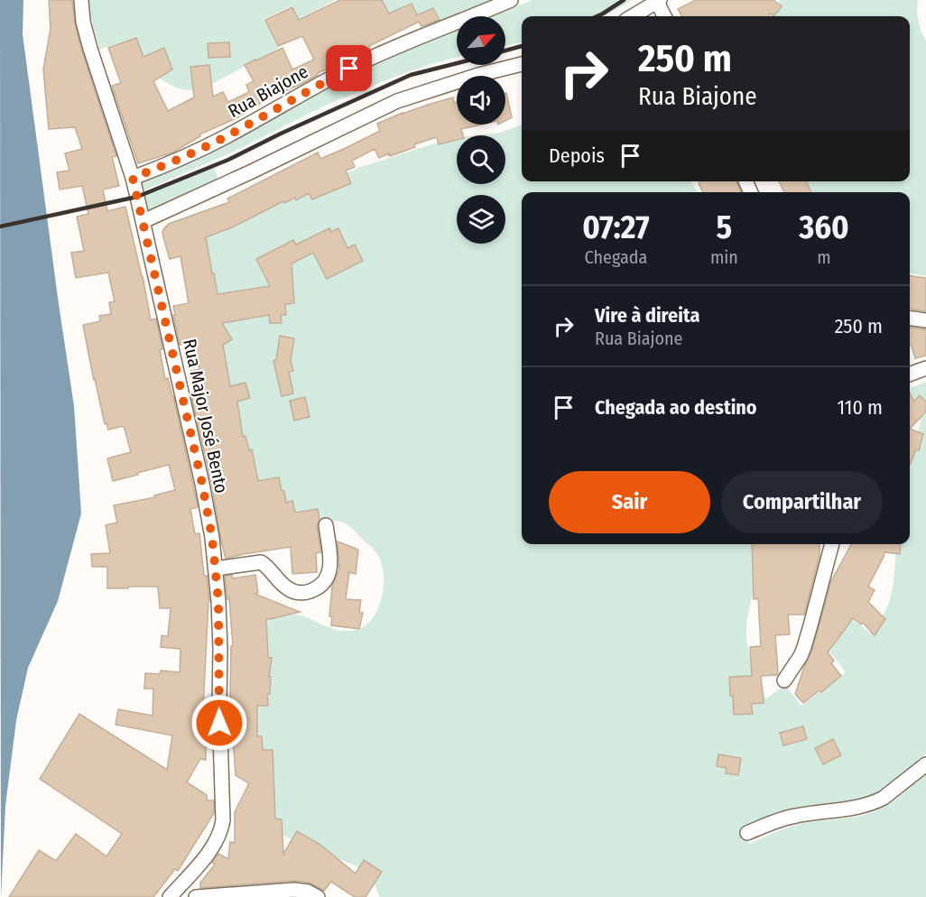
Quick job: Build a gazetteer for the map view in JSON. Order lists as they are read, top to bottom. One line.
{"streets":{"street":["Rua Biajone","Rua Major José Bento"]},"crossings":[["Rua Biajone","Rua Major José Bento"]],"north":"top right","page":{"turn":["250 m","Rua Biajone"],"then":"Depois","eta":["07:27","Chegada","5","min","360","m"],"list":[{"name":"Vire à direita","note":"Rua Biajone","value":"250 m"},{"name":"Chegada ao destino","value":"110 m"}],"buttons":["Sair","Compartilhar"]}}
